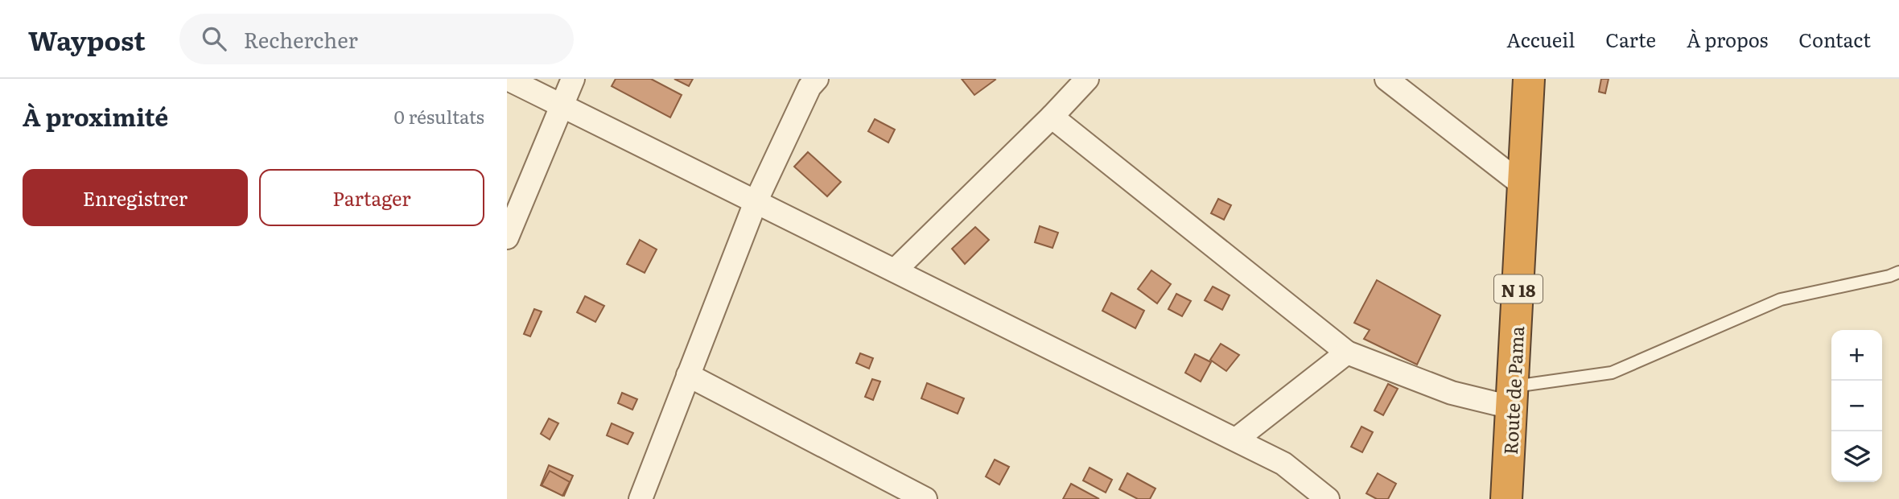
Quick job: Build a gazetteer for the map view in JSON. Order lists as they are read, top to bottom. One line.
{"streets":{"highway":["N 18","Route de Pama"]},"page":{"header":"Waypost","search":"Rechercher","nav":["Accueil","Carte","À propos","Contact"],"heading":["À proximité","0 résultats"],"buttons":["Enregistrer","Partager"],"map_buttons":["+","−"]}}
